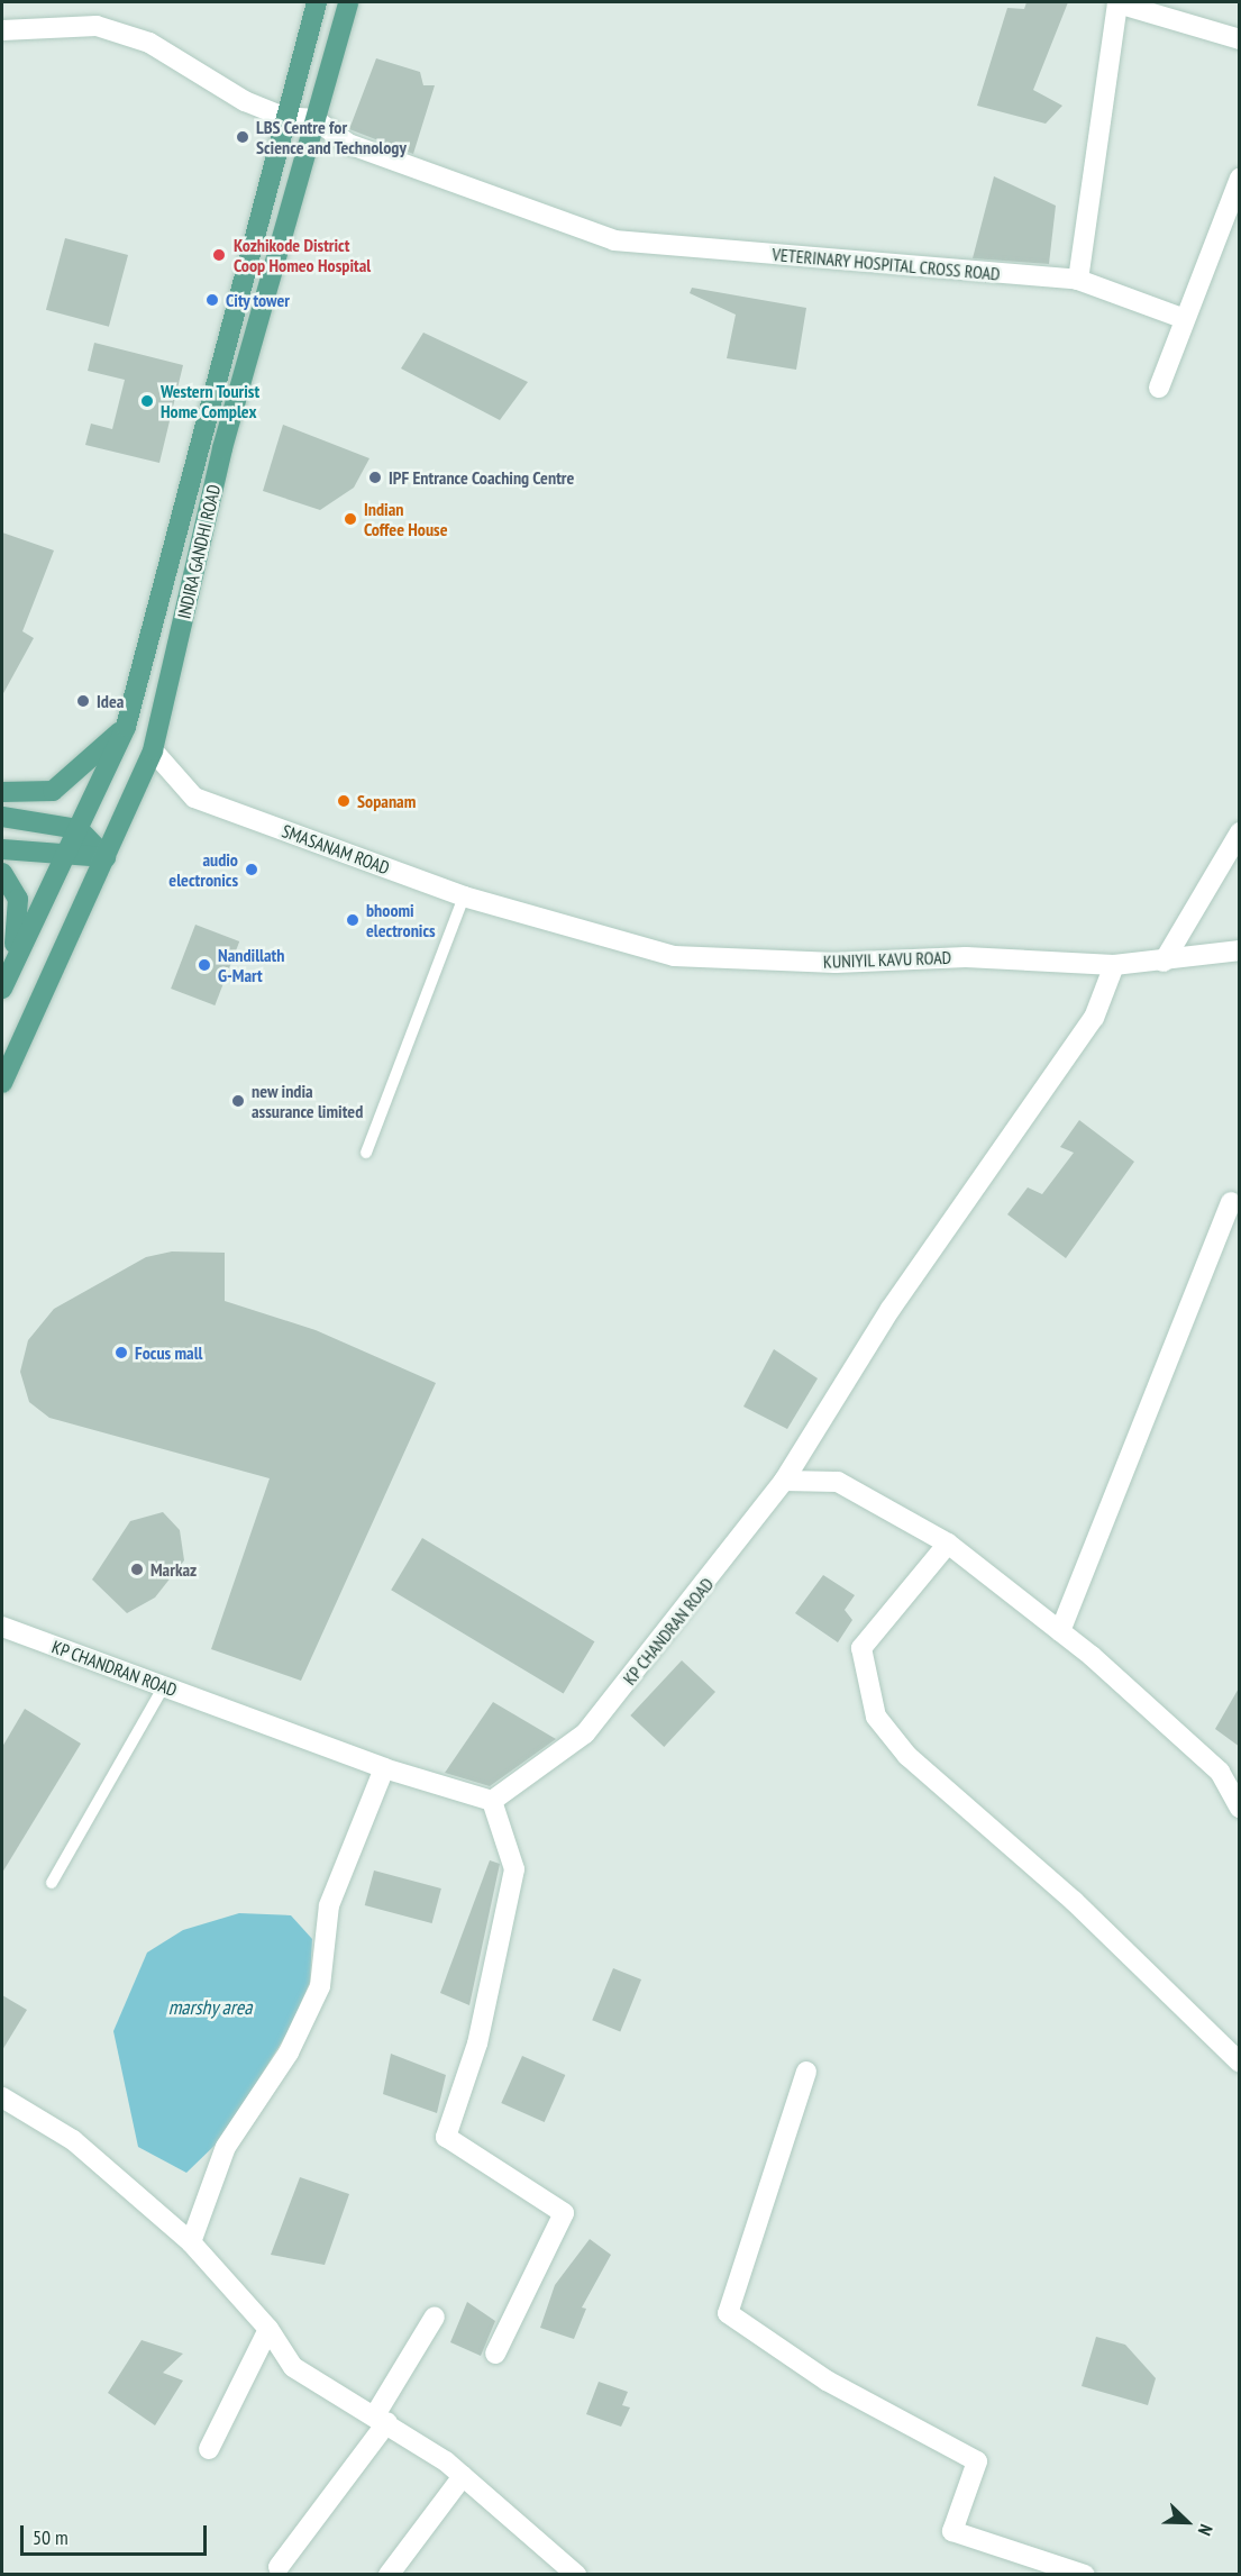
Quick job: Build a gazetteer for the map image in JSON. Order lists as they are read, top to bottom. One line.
{"streets":{"main road":["INDIRA GANDHI ROAD"],"street":["VETERINARY HOSPITAL CROSS ROAD","SMASANAM ROAD","KUNIYIL KAVU ROAD","KP CHANDRAN ROAD"]},"crossings":[["VETERINARY HOSPITAL CROSS ROAD","INDIRA GANDHI ROAD"],["INDIRA GANDHI ROAD","SMASANAM ROAD"],["SMASANAM ROAD","KUNIYIL KAVU ROAD"],["KUNIYIL KAVU ROAD","KP CHANDRAN ROAD"]],"water":["marshy area"],"places":["LBS Centre for Science and Technology","Kozhikode District Coop Homeo Hospital","City tower","Western Tourist Home Complex","IPF Entrance Coaching Centre","Indian Coffee House","Idea","Sopanam","audio electronics","bhoomi electronics","Nandillath G-Mart","new india assurance limited","Focus mall","Markaz"],"scale_bar":"50 m","north":"bottom right"}
